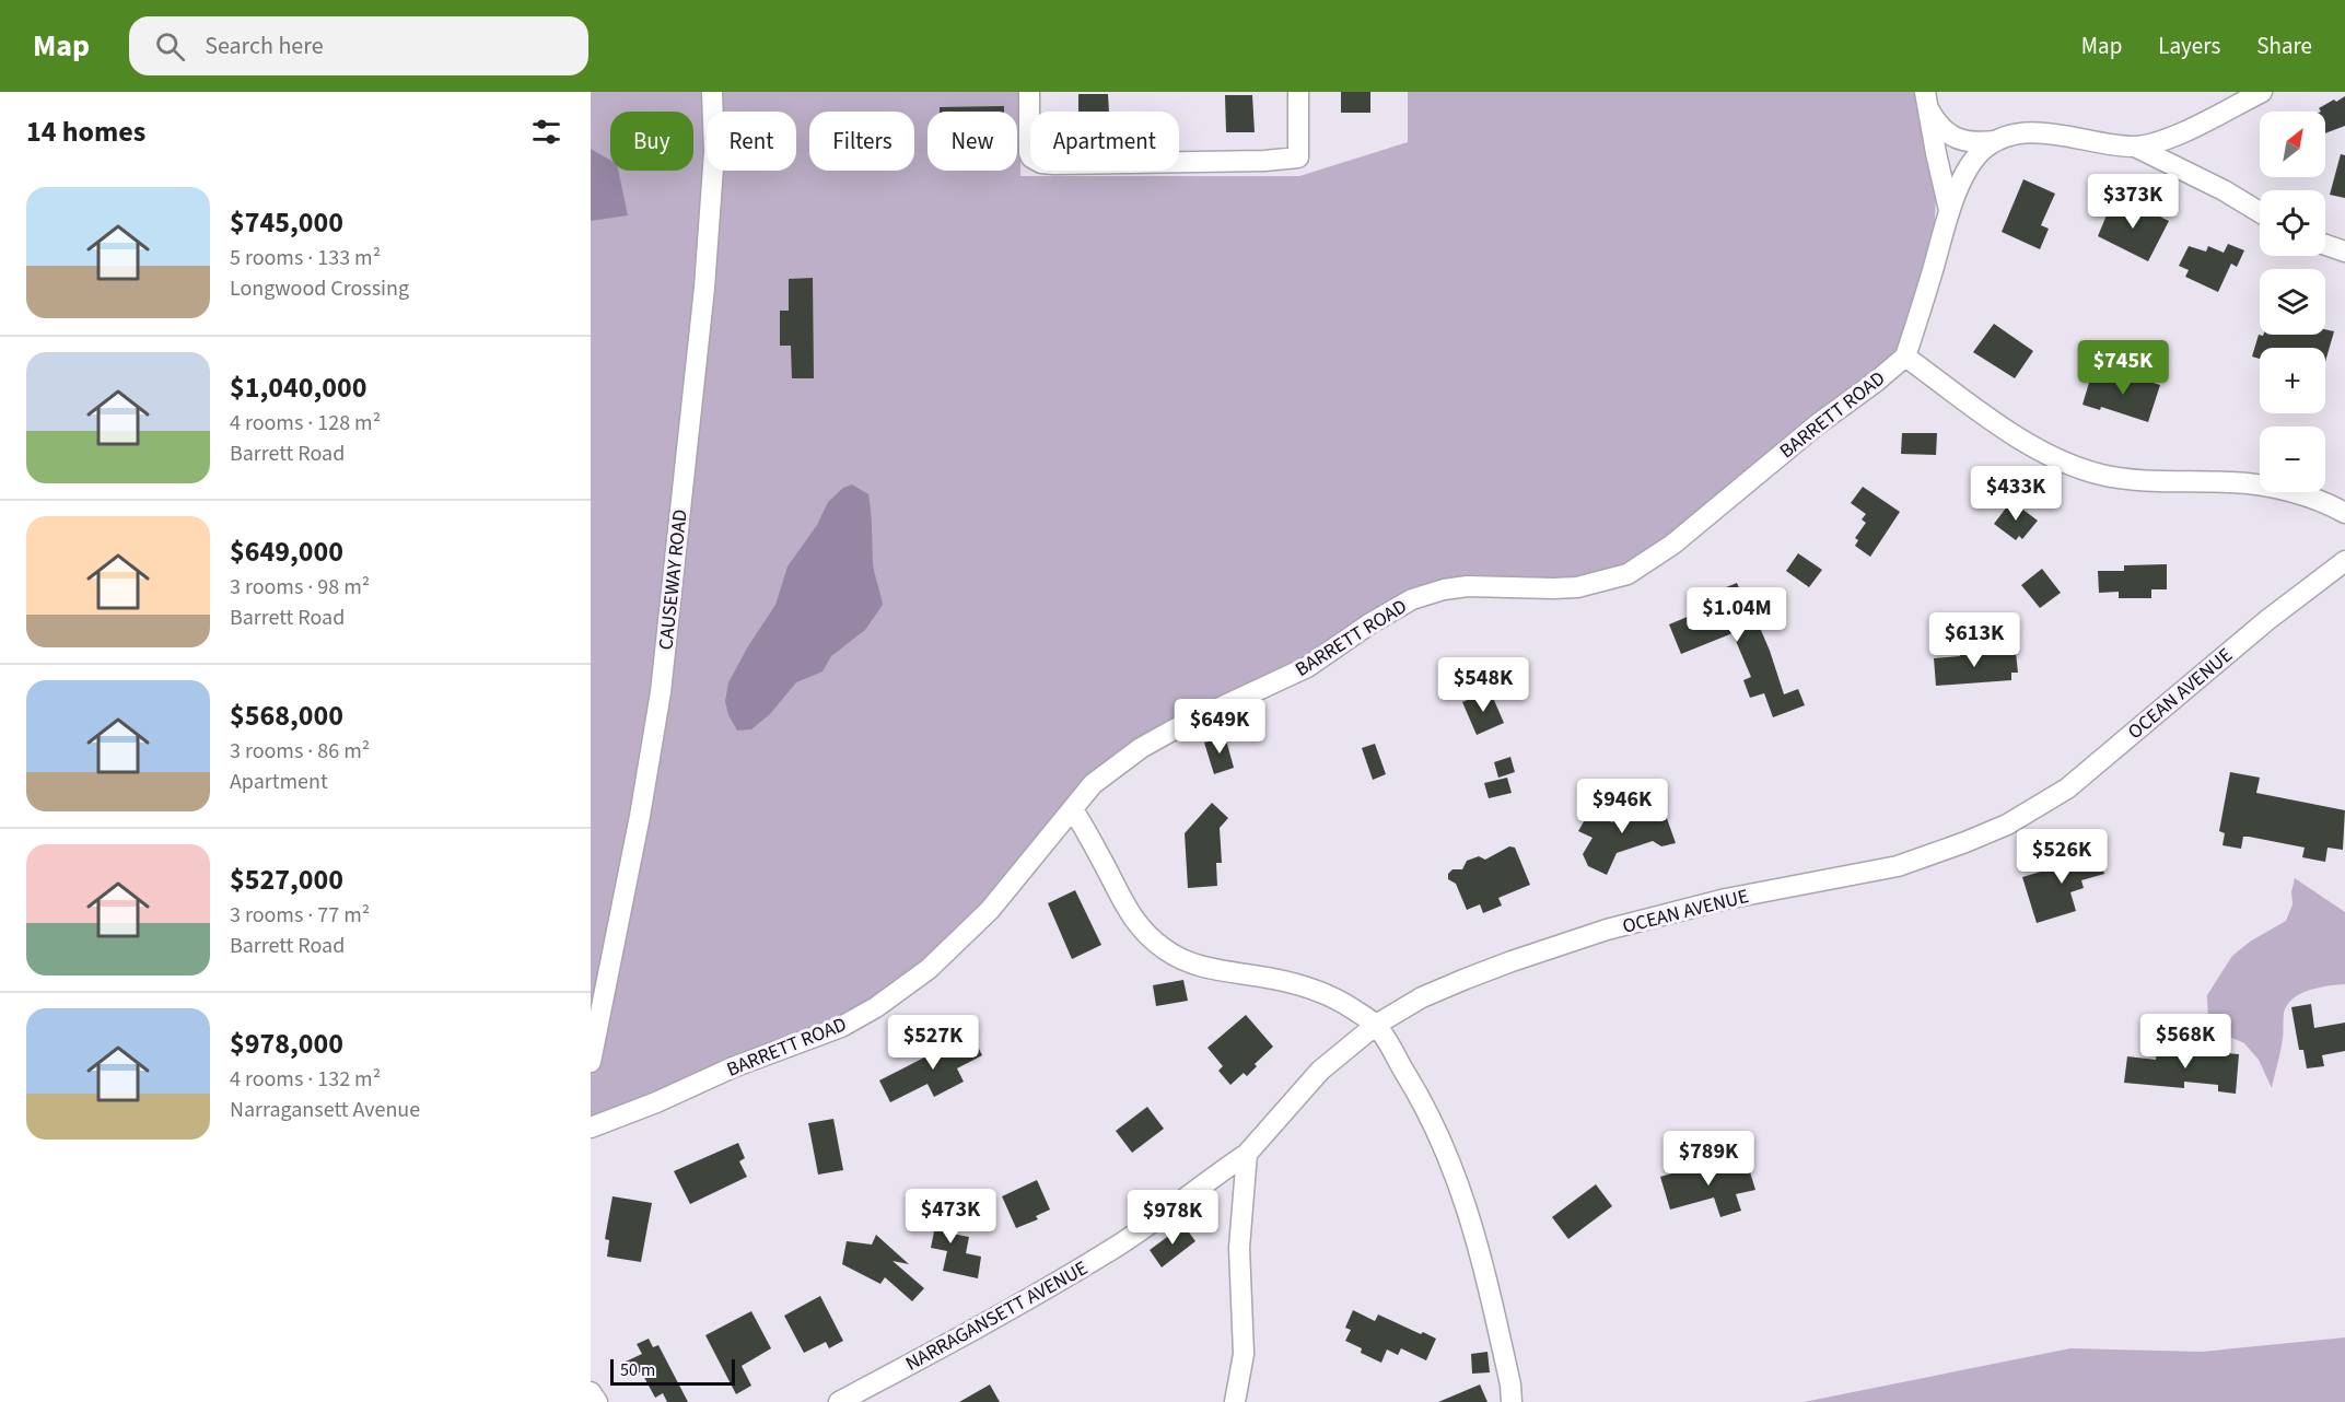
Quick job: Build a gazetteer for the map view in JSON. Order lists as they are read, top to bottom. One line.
{"streets":{"street":["BARRETT ROAD","CAUSEWAY ROAD","OCEAN AVENUE","NARRAGANSETT AVENUE"]},"crossings":[["OCEAN AVENUE","NARRAGANSETT AVENUE"]],"scale_bar":"50 m","north":"top right","page":{"header":"Map","search":"Search here","nav":["Map","Layers","Share"],"heading":"14 homes","map_buttons":["+","−"],"chip":["Buy","Rent","Filters","New","Apartment"],"list":[{"name":"$745,000","note":"5 rooms · 133 m² · Longwood Crossing"},{"name":"$1,040,000","note":"4 rooms · 128 m² · Barrett Road"},{"name":"$649,000","note":"3 rooms · 98 m² · Barrett Road"},{"name":"$568,000","note":"3 rooms · 86 m² · Apartment"},{"name":"$527,000","note":"3 rooms · 77 m² · Barrett Road"},{"name":"$978,000","note":"4 rooms · 132 m² · Narragansett Avenue"}],"price":["$373K","$745K","$433K","$1.04M","$613K","$548K","$649K","$946K","$526K","$568K","$527K","$789K","$473K","$978K"],"scale":"50 m"}}
